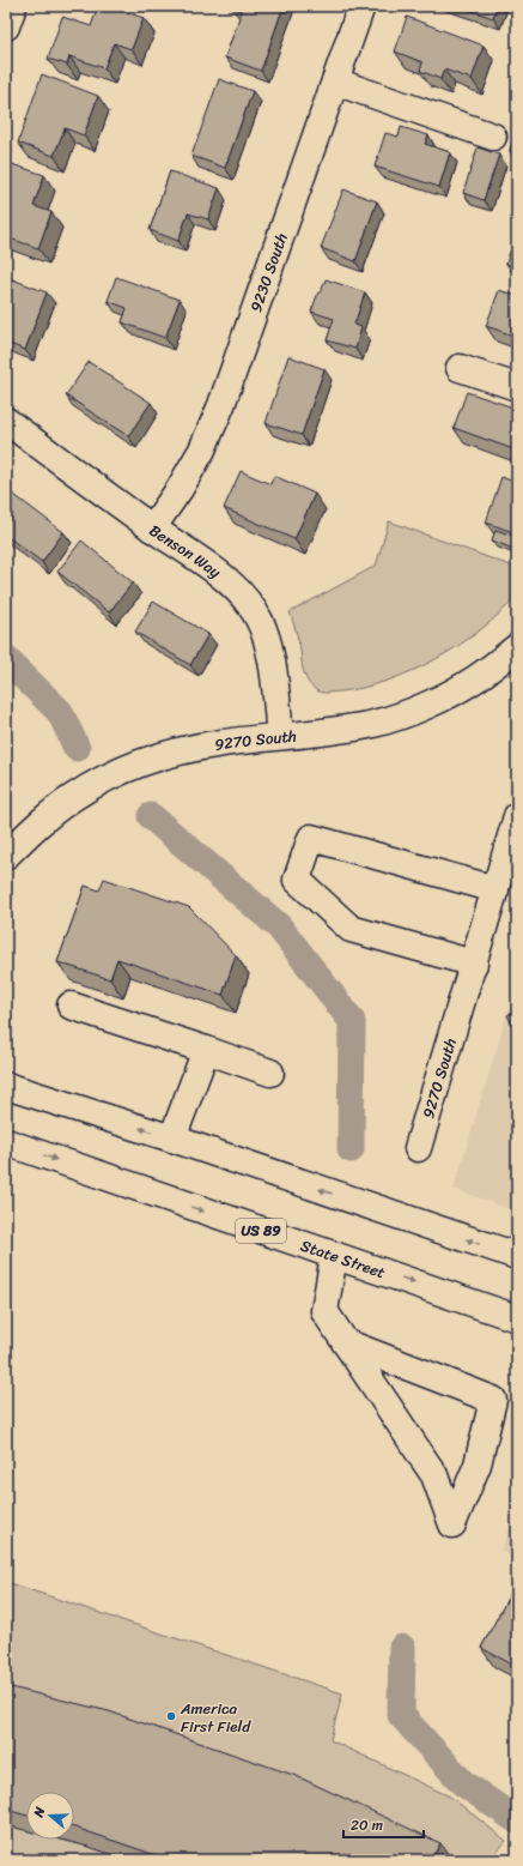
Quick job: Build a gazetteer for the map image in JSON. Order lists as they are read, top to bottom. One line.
{"streets":{"street":["9230 South","Benson Way","9270 South","US 89","State Street"]},"crossings":[["9230 South","Benson Way"],["Benson Way","9270 South"]],"places":["America First Field"],"scale_bar":"20 m","north":"left"}
